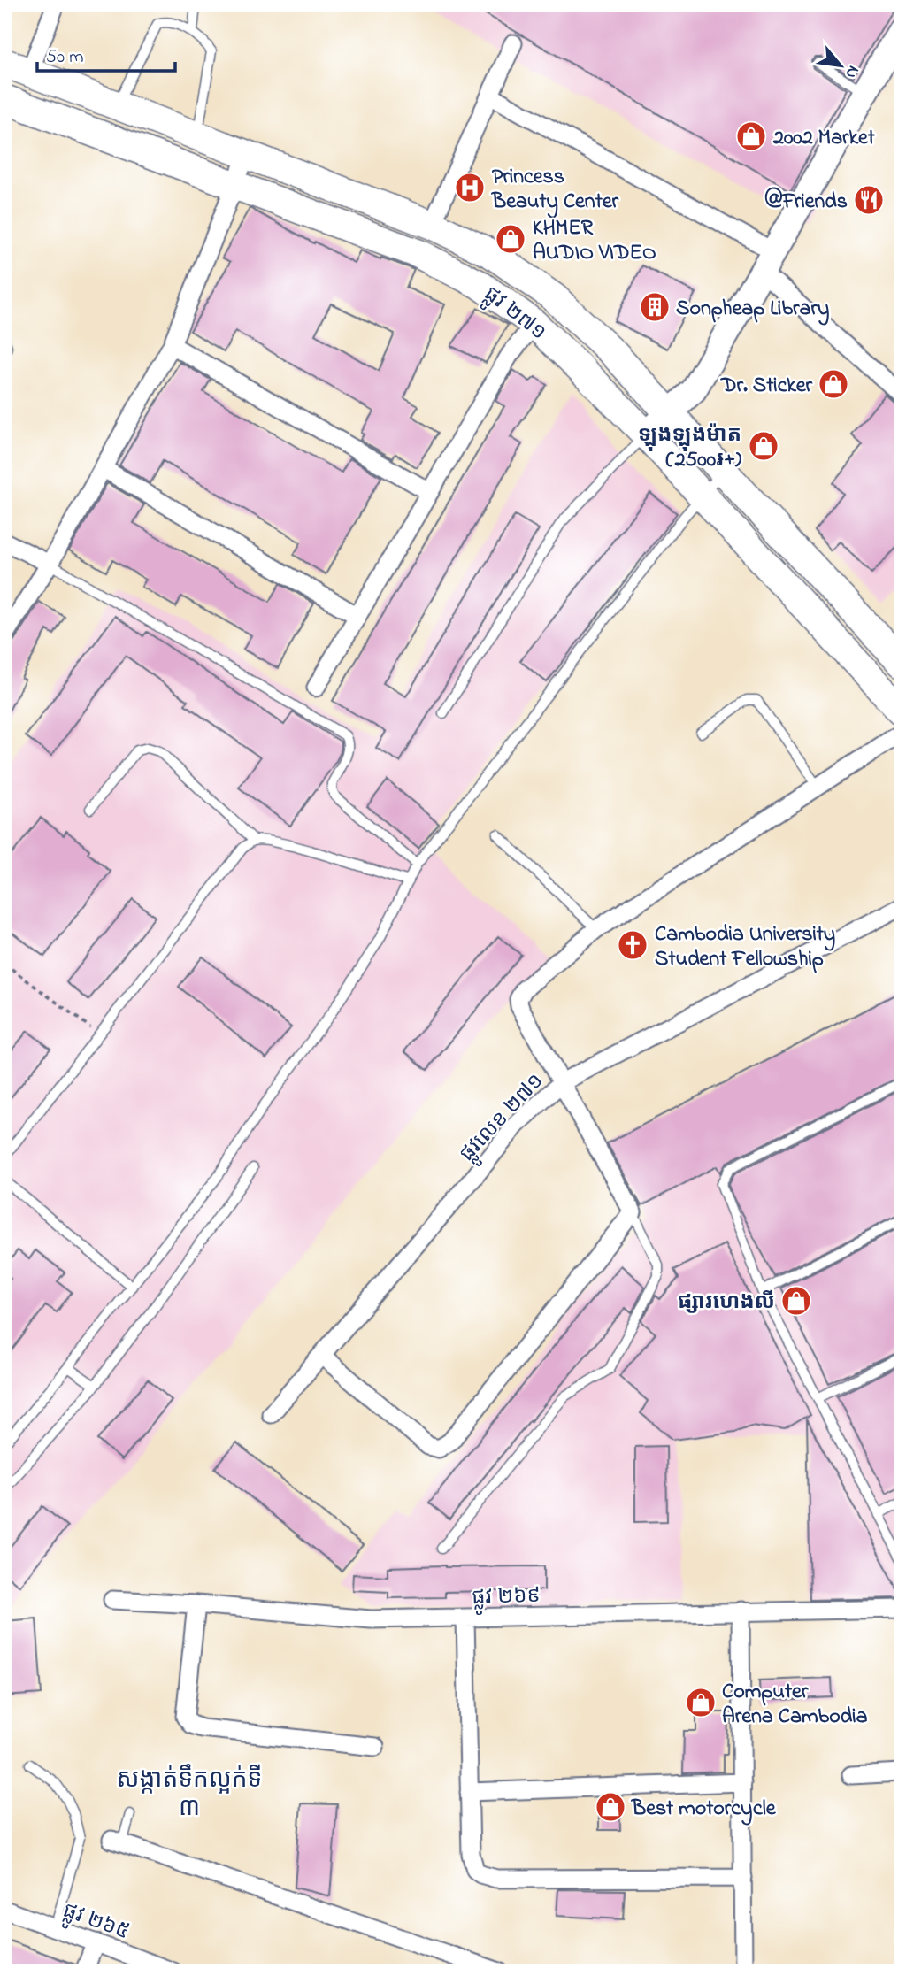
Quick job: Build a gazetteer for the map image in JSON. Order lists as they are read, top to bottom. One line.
{"streets":{"main road":["ផ្លូវ ២៧១"],"street":["ផ្លូវលេខ ២៧១","ផ្លូវ ២៦៩","ផ្លូវ ២៦៥"]},"districts":["សង្កាត់ទឹកល្អក់ទី ៣"],"places":{"shop":["2002 Market","KHMER AUDIO VIDEO","Dr. Sticker","ឡុងឡុងម៉ាត (2500៛+)","ផ្សារហេងលី","Computer Arena Cambodia","Best motorcycle"],"hospital":["Princess Beauty Center"],"restaurant":["@Friends"],"building":["Sonpheap Library"],"church":["Cambodia University Student Fellowship"]},"scale_bar":"50 m","north":"bottom right"}
